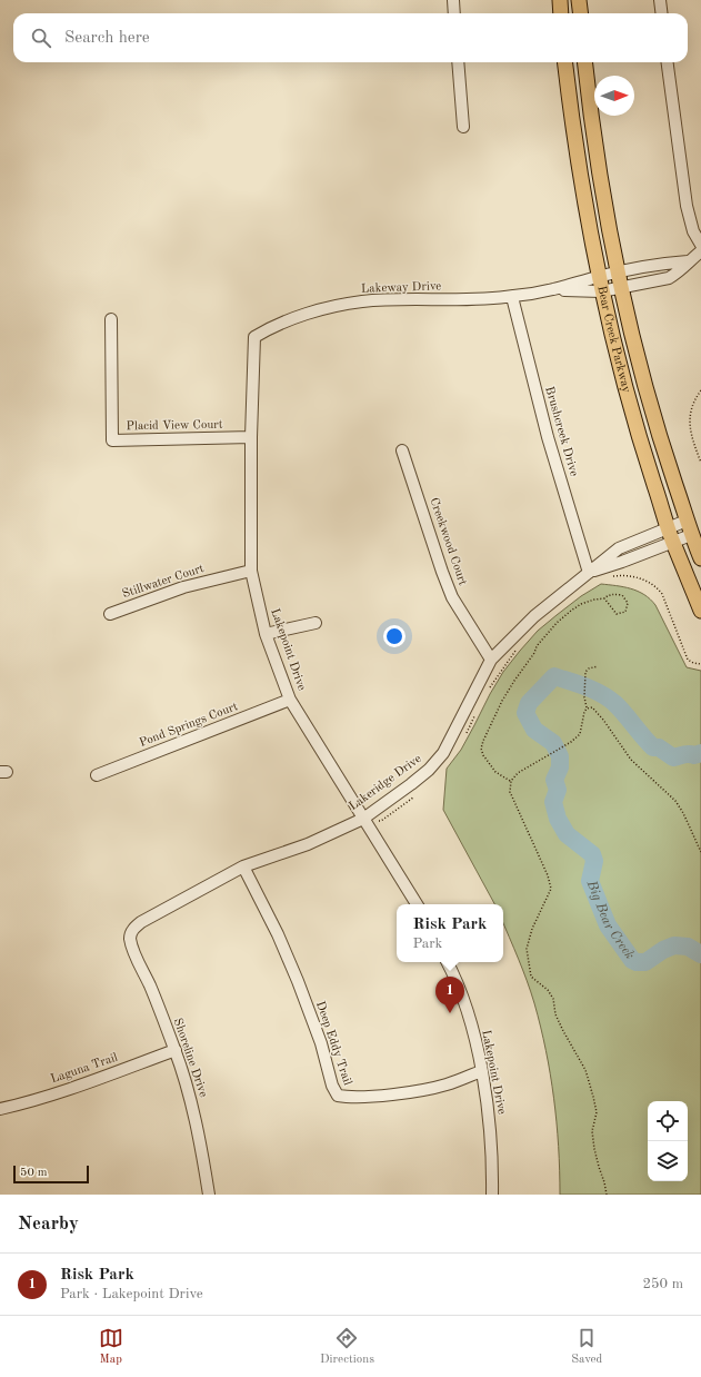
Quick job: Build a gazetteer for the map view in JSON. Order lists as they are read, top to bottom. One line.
{"streets":{"main road":["Bear Creek Parkway"],"street":["Lakeway Drive","Placid View Court","Brushcreek Drive","Creekwood Court","Stillwater Court","Lakepoint Drive","Pond Springs Court","Lakeridge Drive","Deep Eddy Trail","Shoreline Drive","Laguna Trail"]},"crossings":[["Lakeway Drive","Bear Creek Parkway"],["Lakeway Drive","Brushcreek Drive"],["Lakeway Drive","Lakepoint Drive"],["Bear Creek Parkway","Lakeridge Drive"],["Placid View Court","Lakepoint Drive"],["Brushcreek Drive","Lakeridge Drive"],["Creekwood Court","Lakeridge Drive"],["Stillwater Court","Lakepoint Drive"],["Lakepoint Drive","Pond Springs Court"],["Lakepoint Drive","Lakeridge Drive"],["Lakepoint Drive","Deep Eddy Trail"],["Lakeridge Drive","Deep Eddy Trail"],["Lakeridge Drive","Shoreline Drive"],["Shoreline Drive","Laguna Trail"]],"water":["Big Bear Creek"],"scale_bar":"50 m","north":"right","page":{"search":"Search here","popup":["Risk Park","Park"],"pins":"1","scale":"50 m","heading":"Nearby","list":[{"mark":"1","name":"Risk Park","note":"Park · Lakepoint Drive","value":"250 m"}],"nav":["Map","Directions","Saved"]}}
